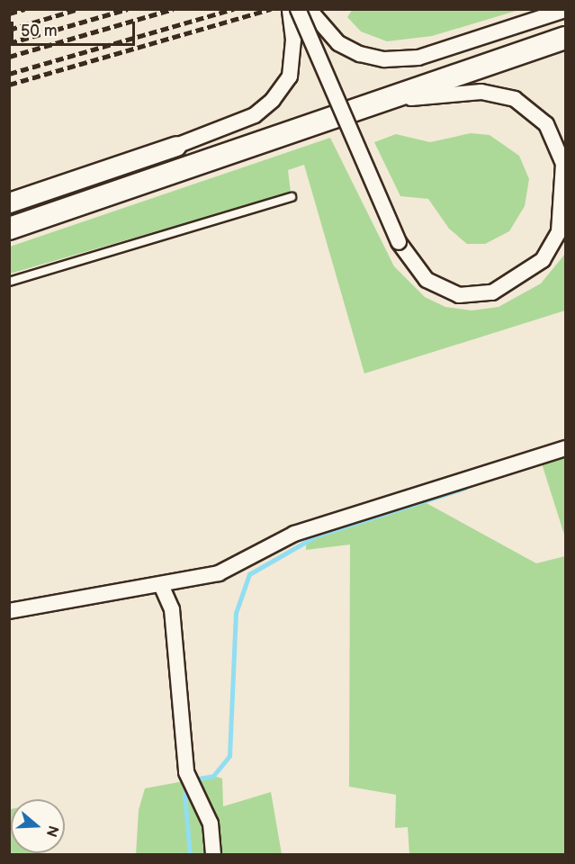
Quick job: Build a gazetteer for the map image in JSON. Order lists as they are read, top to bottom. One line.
{"scale_bar":"50 m","north":"right"}
